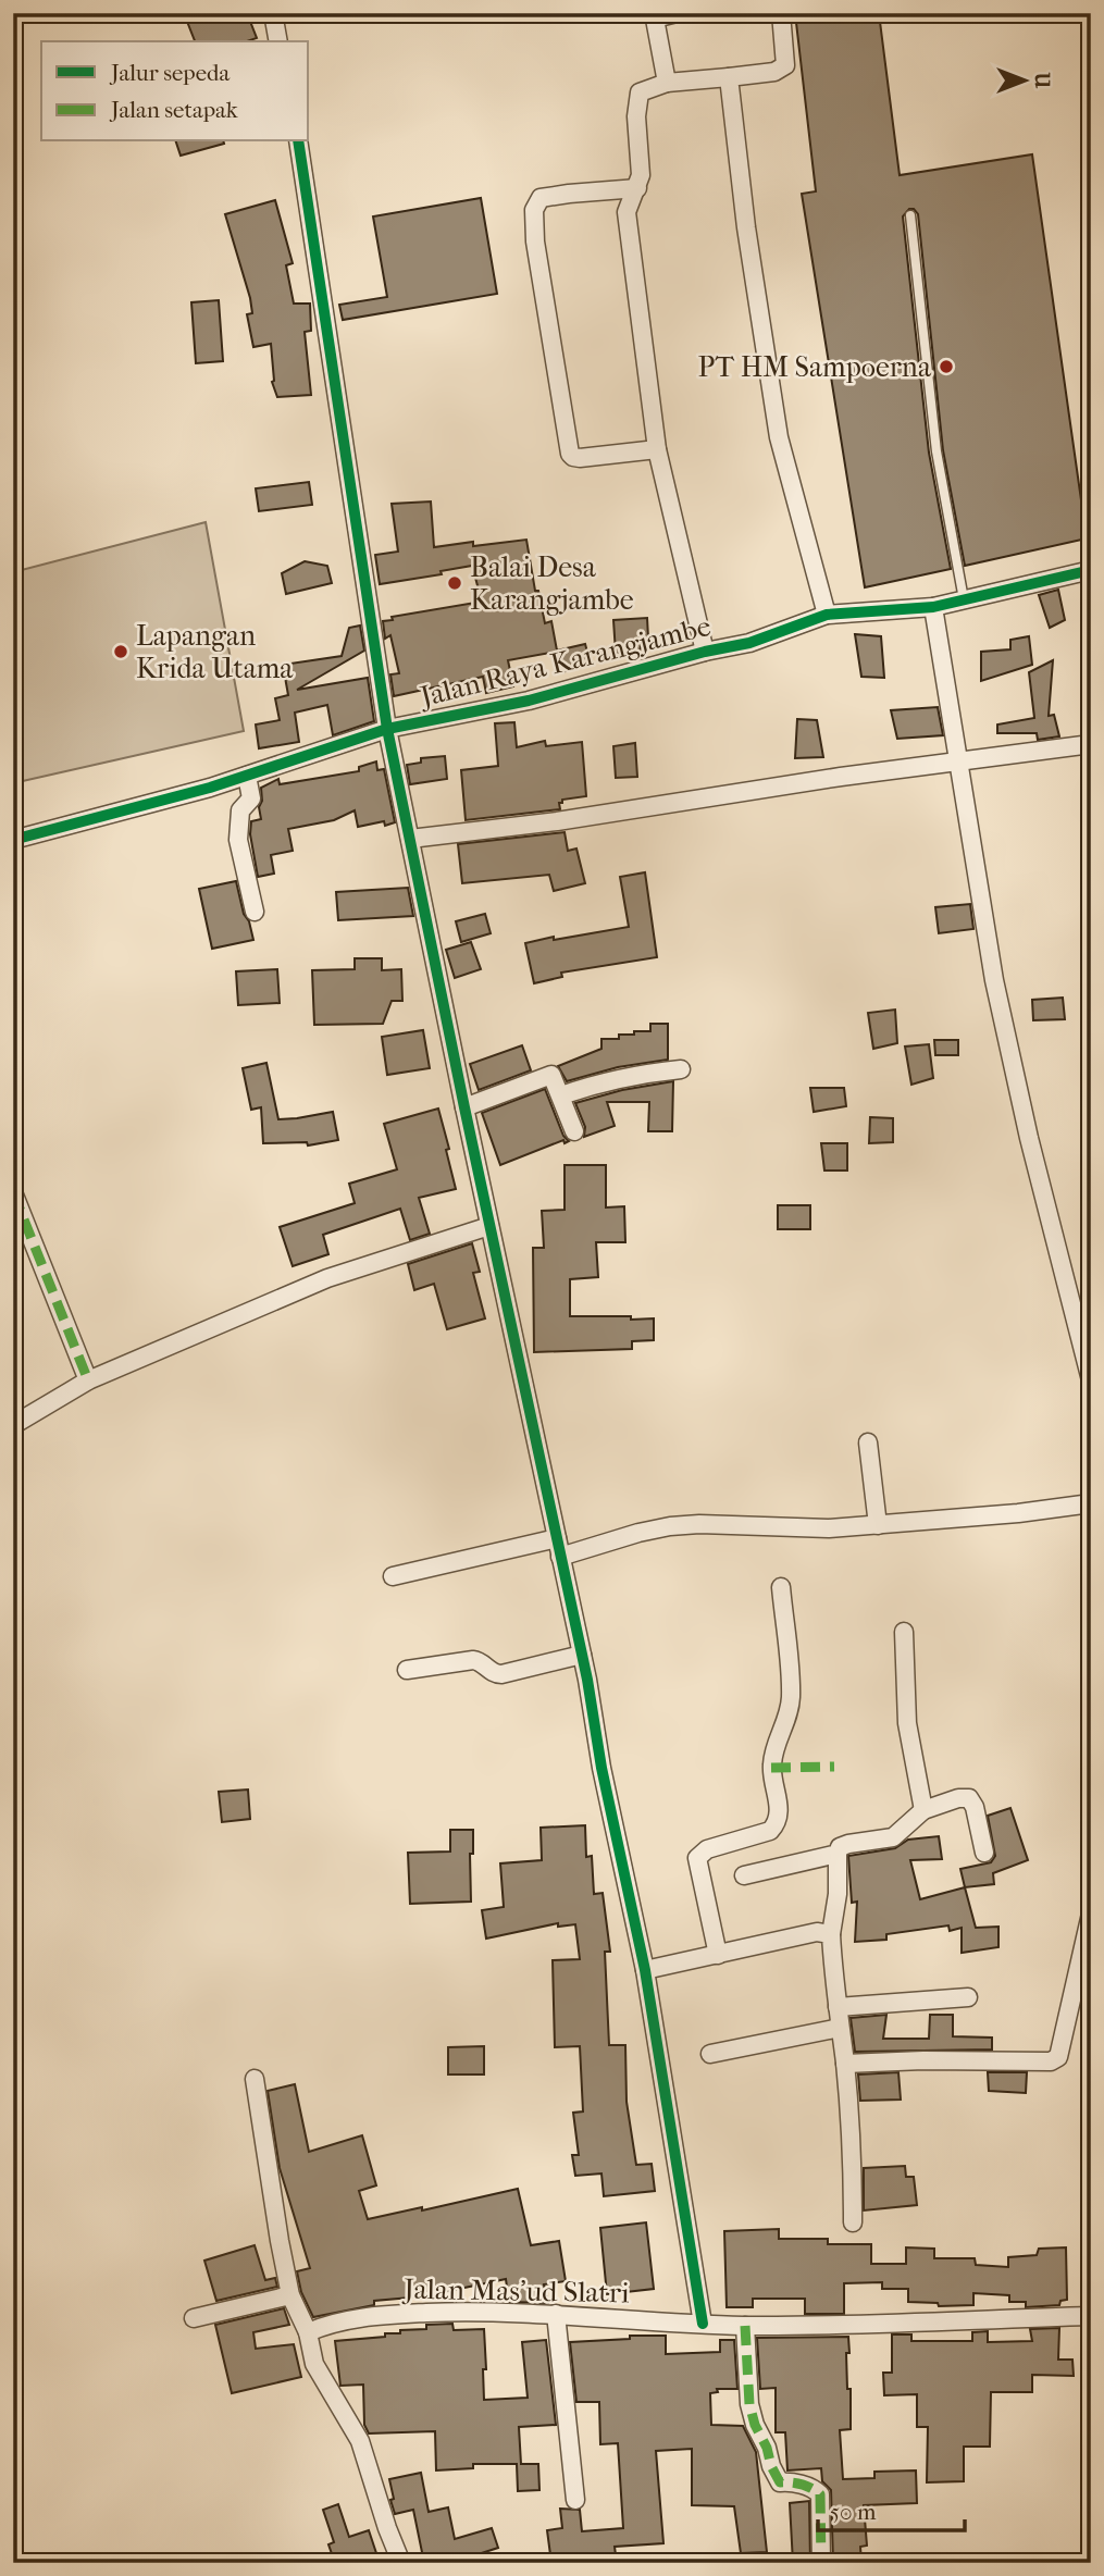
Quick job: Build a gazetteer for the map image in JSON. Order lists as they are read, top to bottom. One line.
{"streets":{"street":["Jalan Raya Karangjambe","Jalan Mas'ud Slatri"]},"places":["PT HM Sampoerna","Balai Desa Karangjambe","Lapangan Krida Utama"],"legend":["Jalur sepeda","Jalan setapak"],"scale_bar":"50 m","north":"right"}
